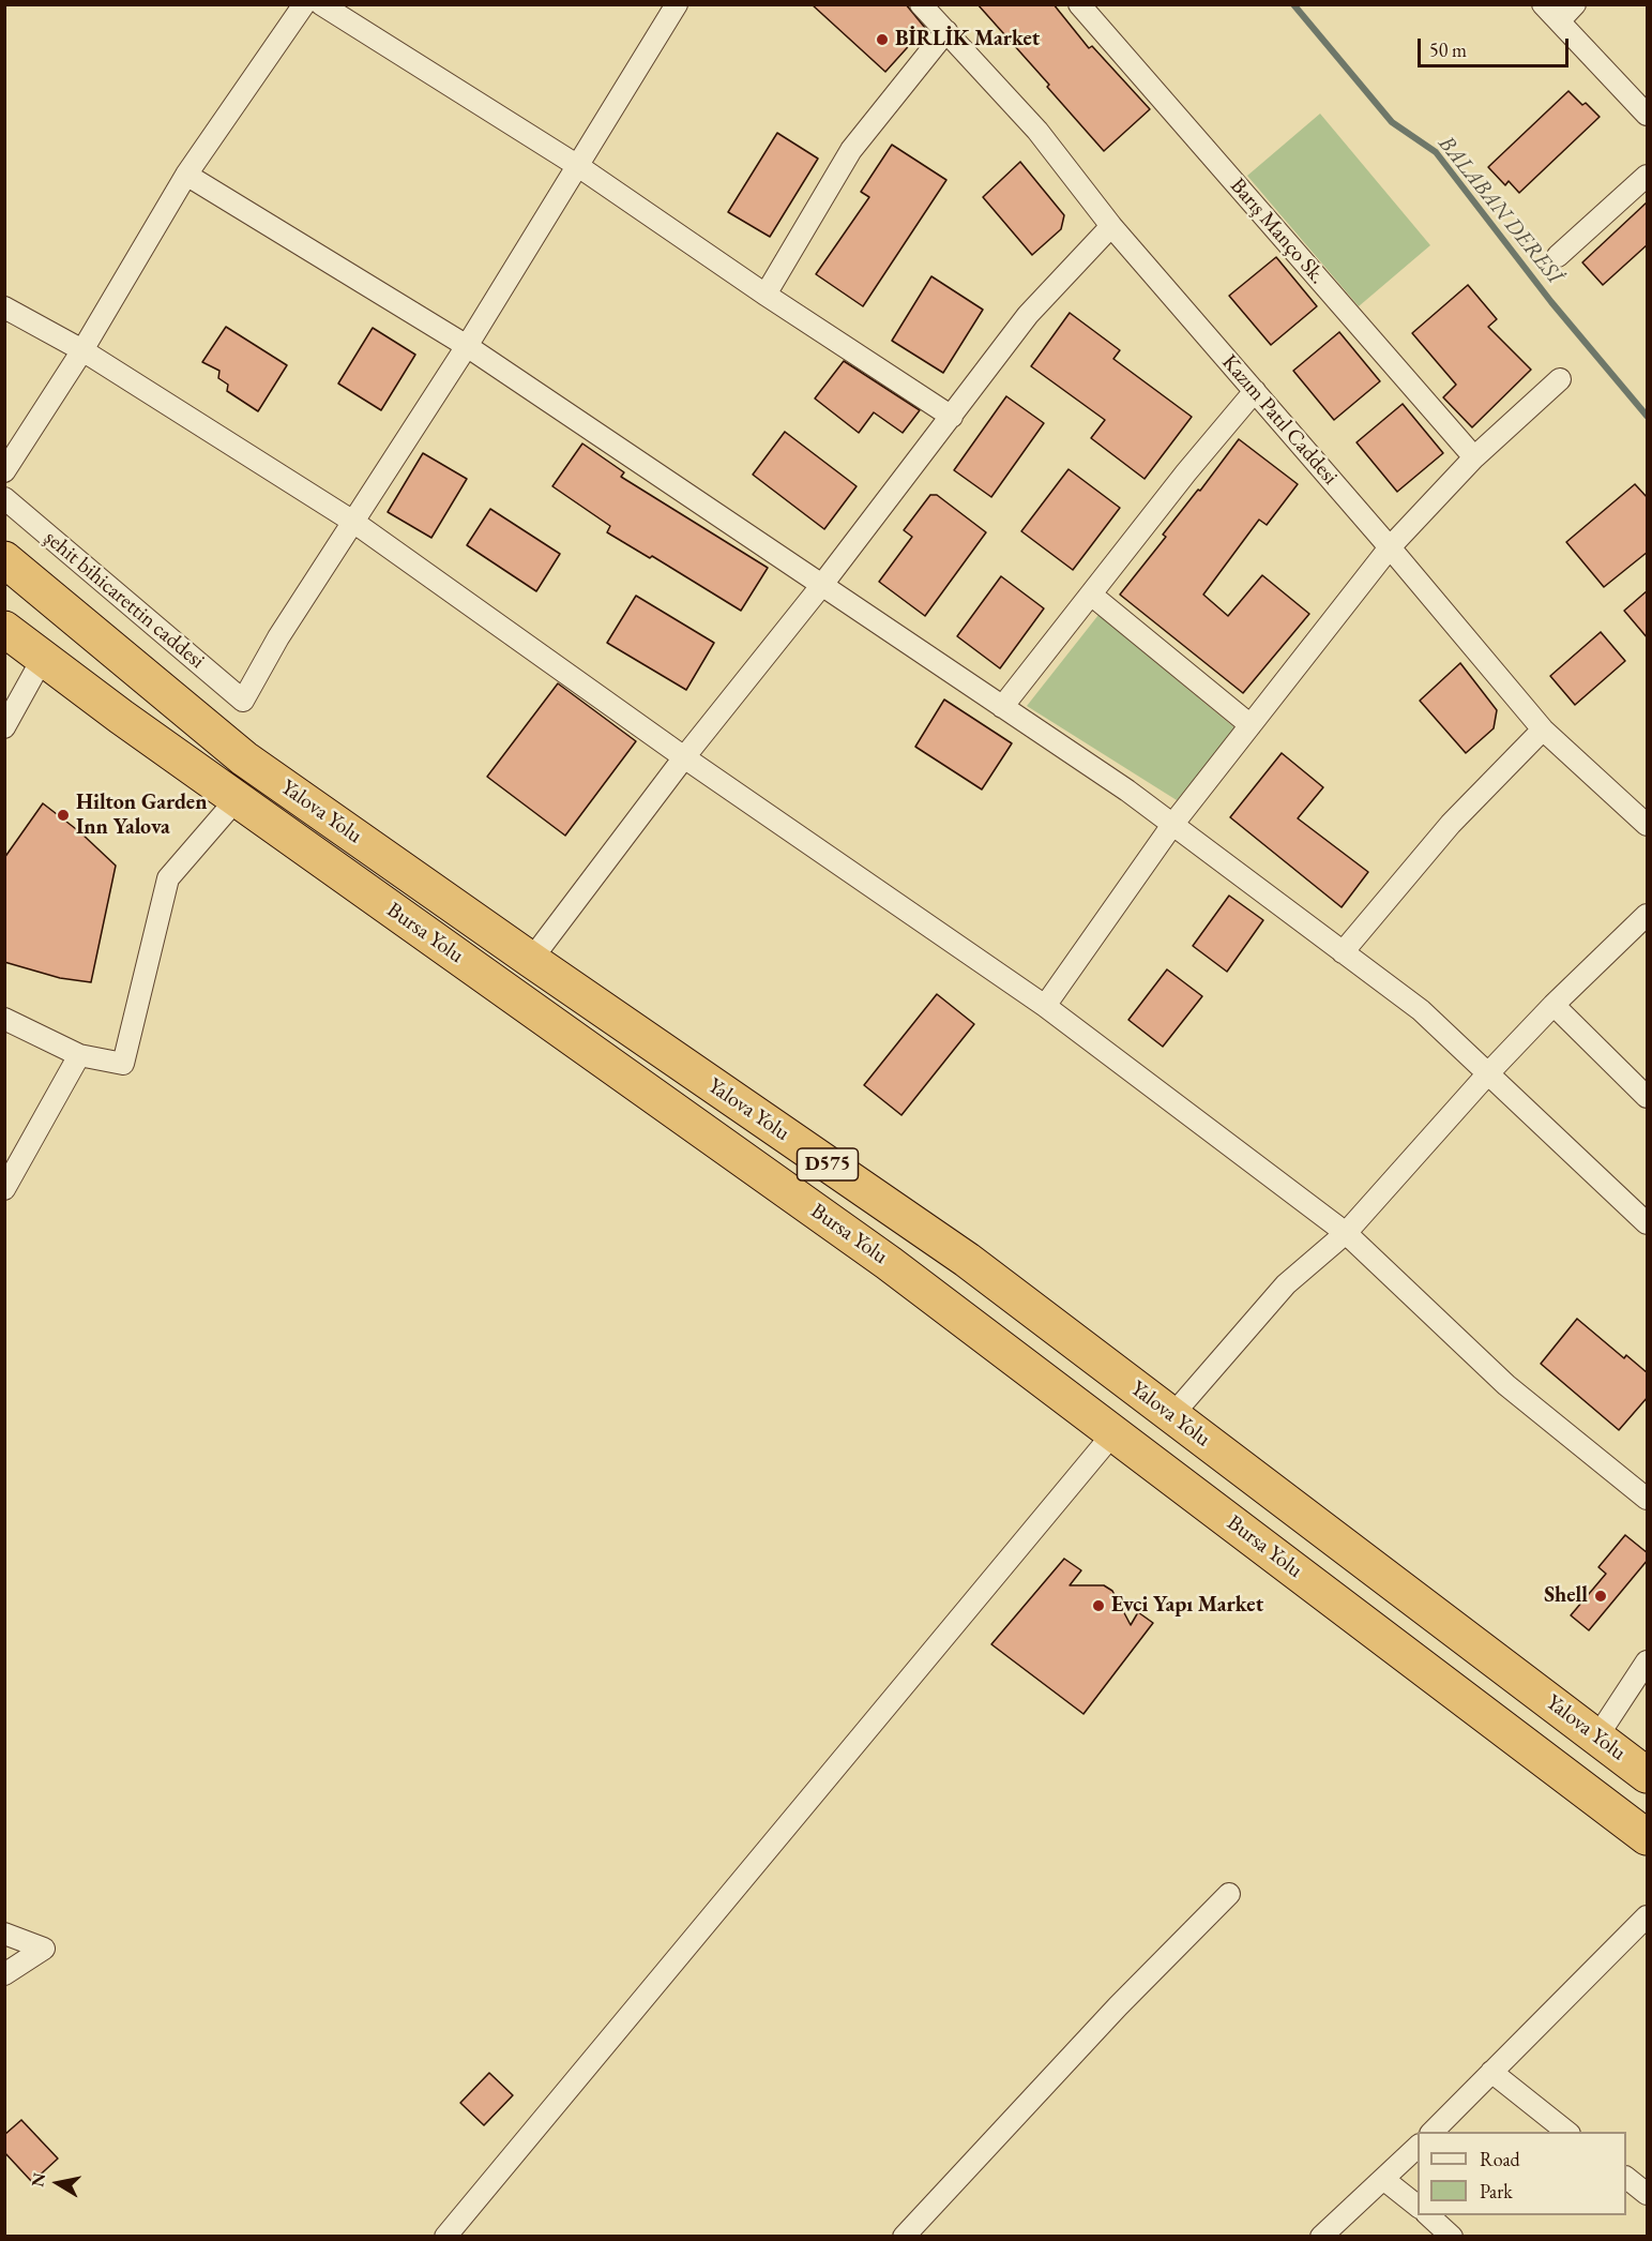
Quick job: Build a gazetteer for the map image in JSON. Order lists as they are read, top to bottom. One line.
{"streets":{"highway":["Yalova Yolu","Bursa Yolu","D575"],"street":["Barış Manço Sk.","Kazım Patıl Caddesi","şehit bihicarettin caddesi"]},"water":["BALABAN DERESİ"],"places":["BİRLİK Market","Hilton Garden Inn Yalova","Shell","Evci Yapı Market"],"legend":["Road","Park"],"scale_bar":"50 m","north":"left"}
